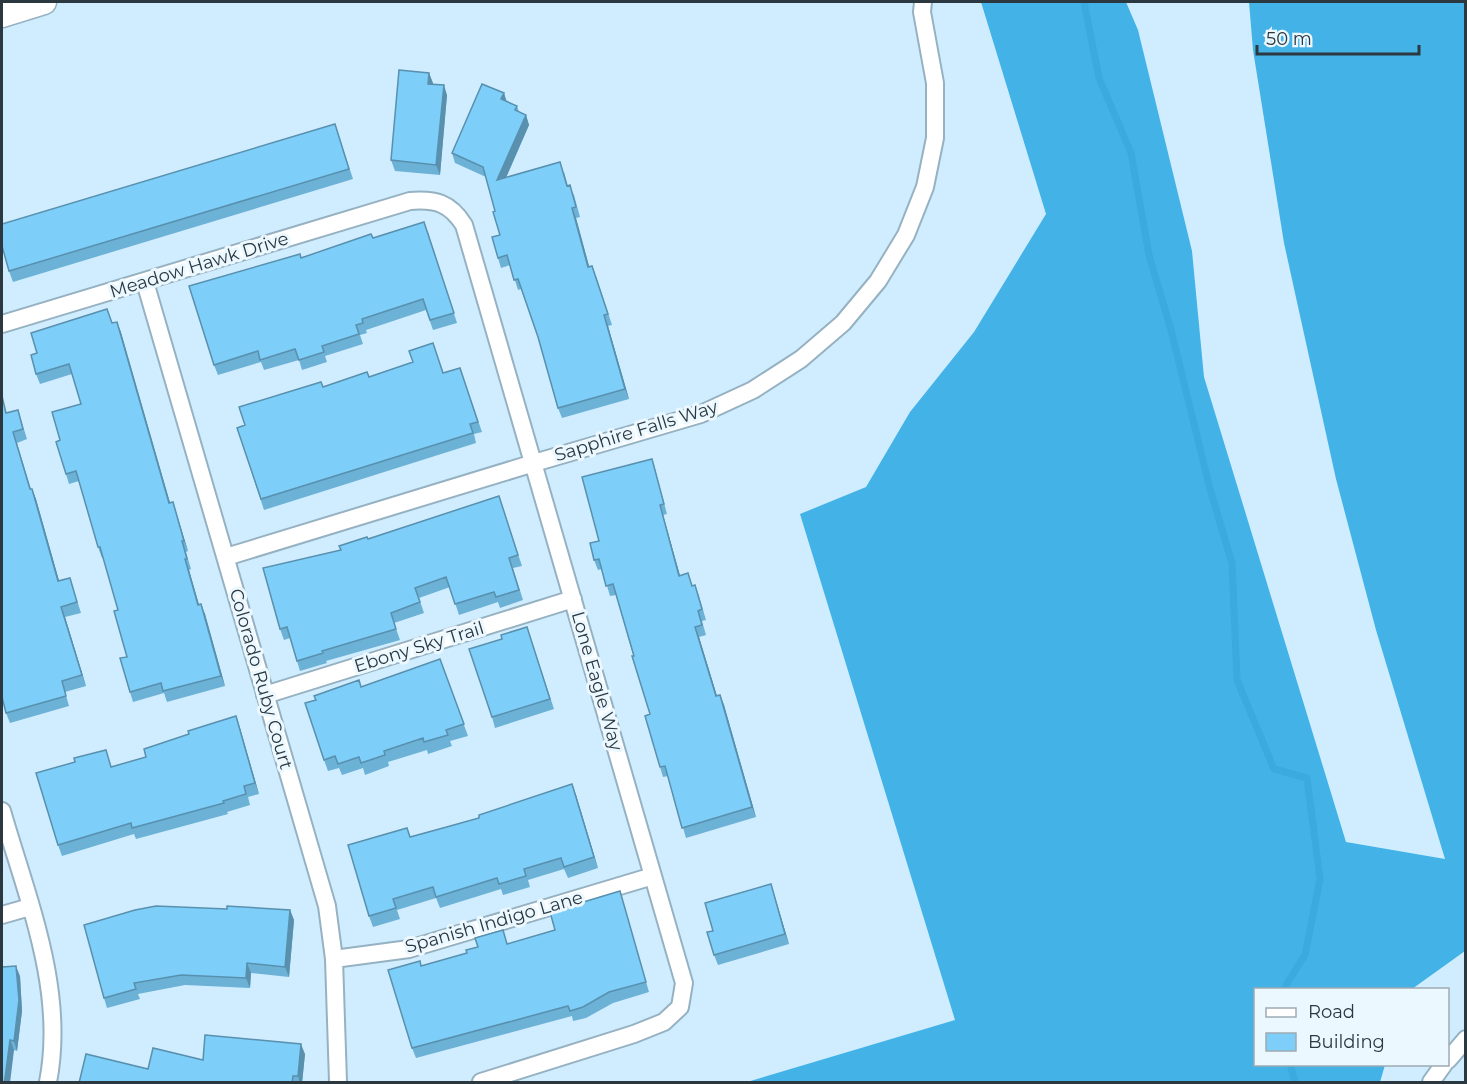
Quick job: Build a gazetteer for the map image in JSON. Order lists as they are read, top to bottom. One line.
{"streets":{"street":["Meadow Hawk Drive","Sapphire Falls Way","Ebony Sky Trail","Colorado Ruby Court","Lone Eagle Way","Spanish Indigo Lane"]},"crossings":[["Meadow Hawk Drive","Colorado Ruby Court"],["Meadow Hawk Drive","Lone Eagle Way"],["Sapphire Falls Way","Colorado Ruby Court"],["Sapphire Falls Way","Lone Eagle Way"],["Ebony Sky Trail","Colorado Ruby Court"],["Ebony Sky Trail","Lone Eagle Way"],["Colorado Ruby Court","Spanish Indigo Lane"],["Lone Eagle Way","Spanish Indigo Lane"]],"legend":["Road","Building"],"scale_bar":"50 m"}
